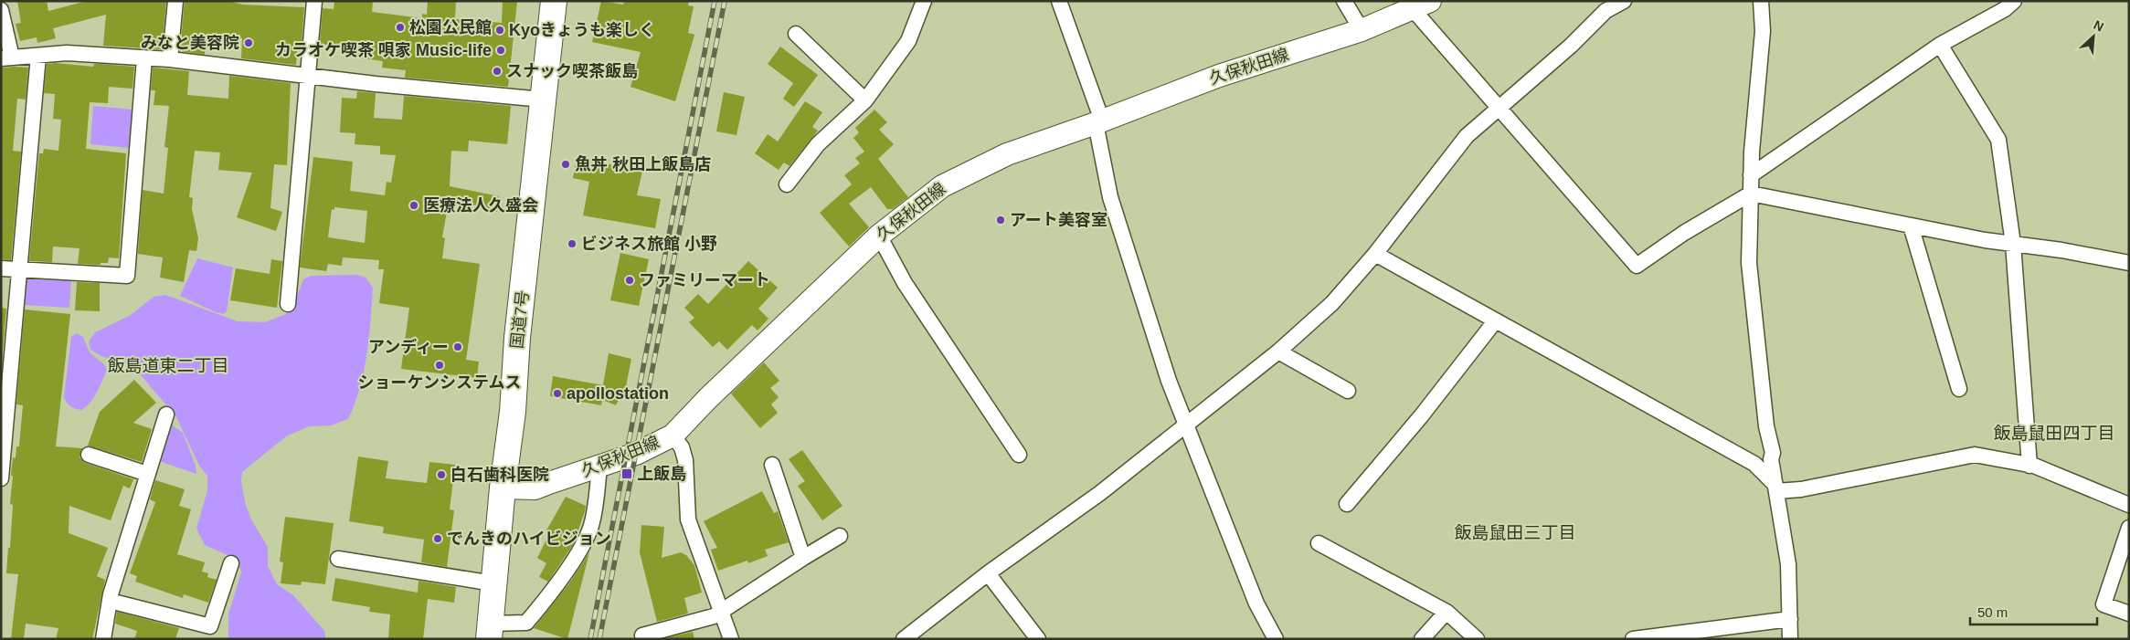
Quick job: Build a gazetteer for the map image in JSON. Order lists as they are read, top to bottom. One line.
{"streets":{"highway":["国道7号"],"main road":["久保秋田線"]},"crossings":[["久保秋田線","国道7号"]],"districts":["飯島道東二丁目","飯島鼠田四丁目","飯島鼠田三丁目"],"places":{"other":["松園公民館","Kyoきょうも楽しく","みなと美容院","カラオケ喫茶 唄家 Music-life","スナック喫茶飯島","魚丼 秋田上飯島店","医療法人久盛会","アート美容室","ビジネス旅館 小野","ファミリーマート","アンディー","ショーケンシステムス","apollostation","白石歯科医院","でんきのハイビジョン"],"transit":["上飯島"]},"scale_bar":"50 m","north":"top right"}
